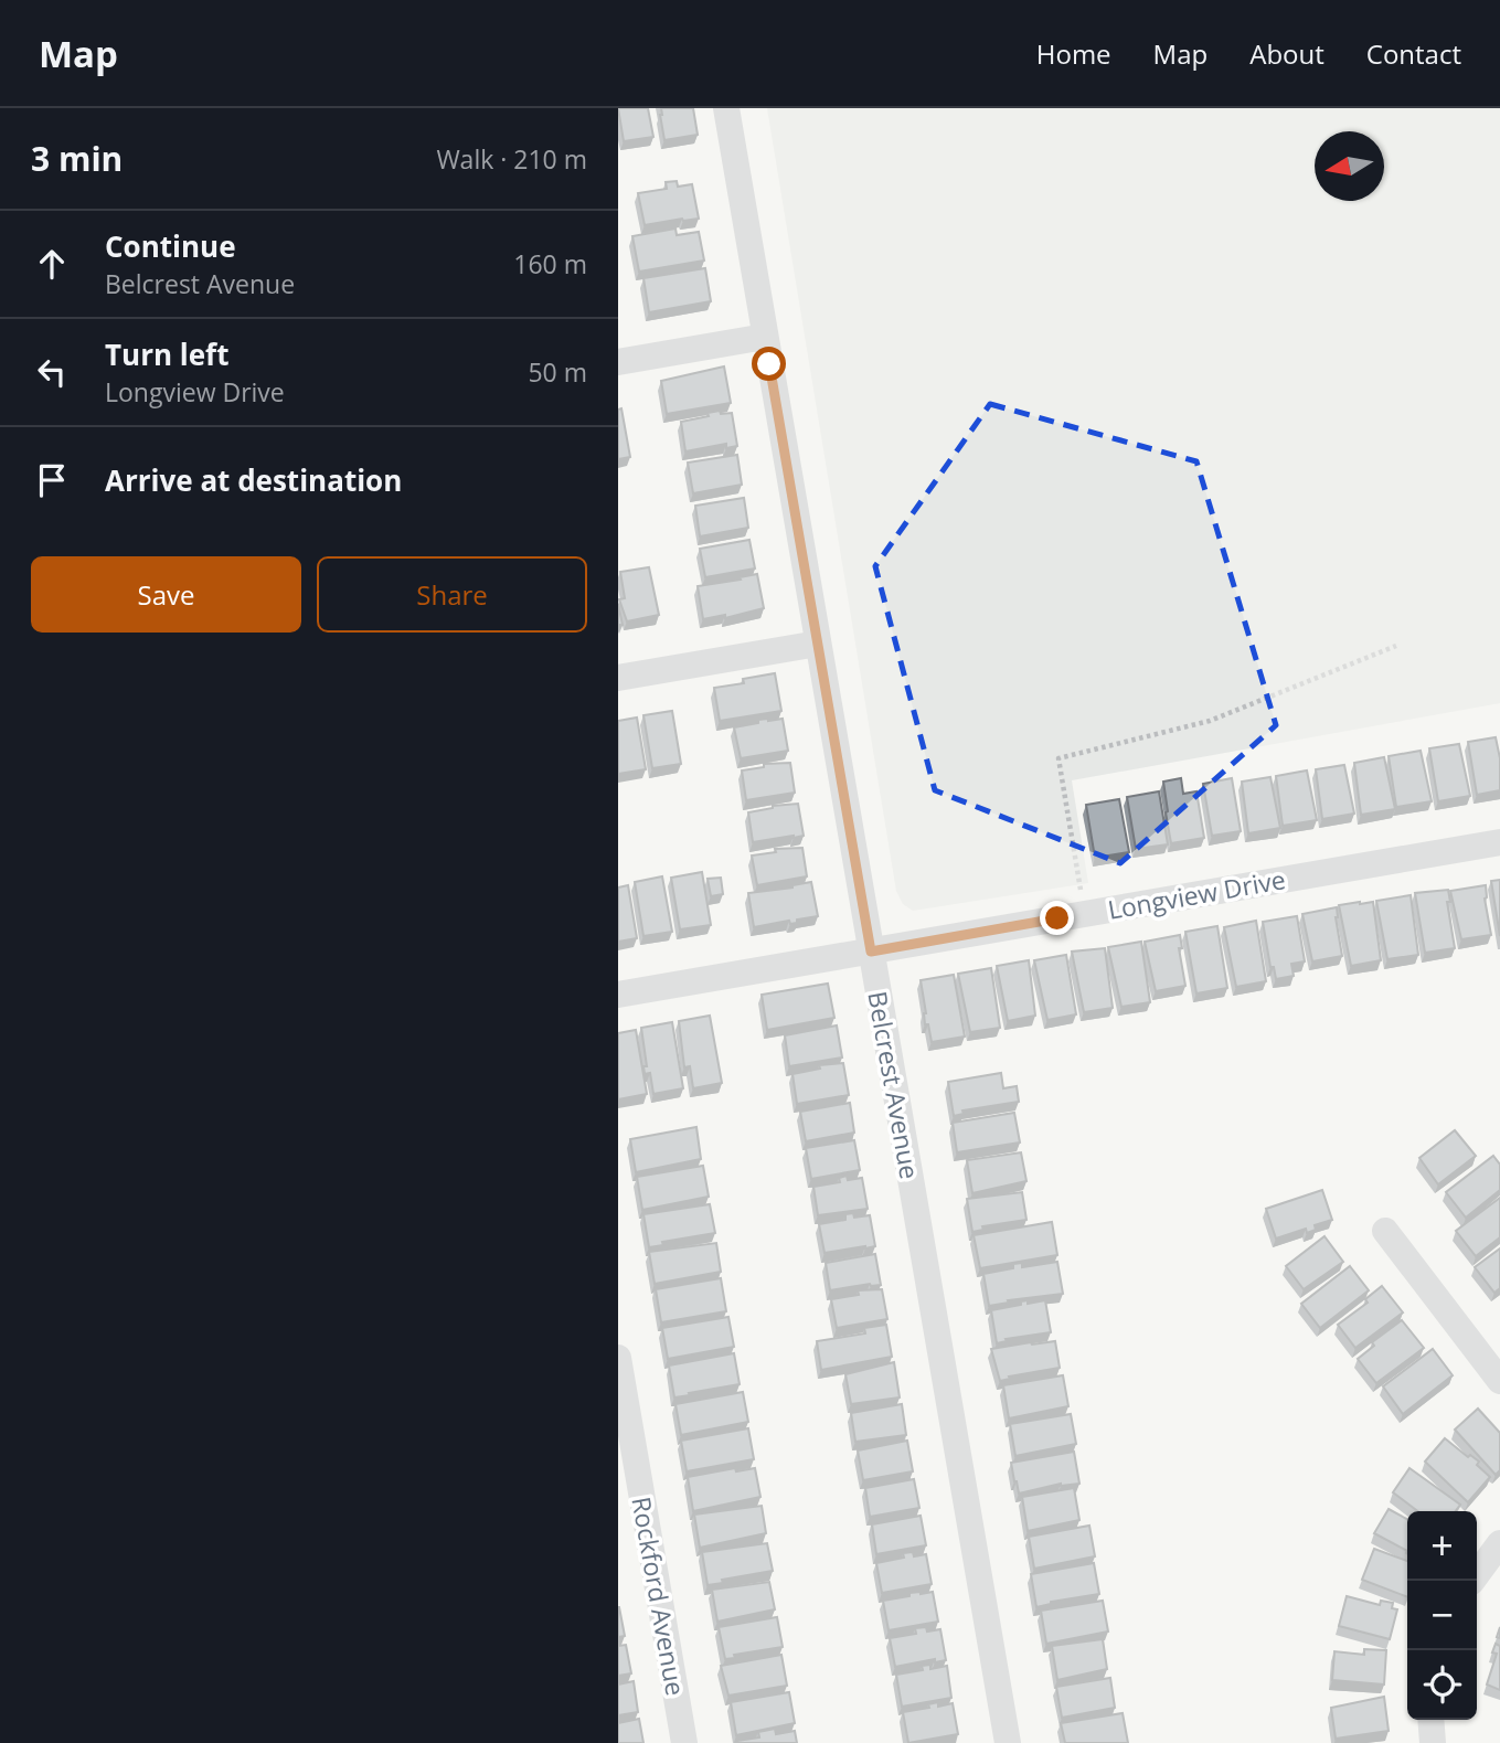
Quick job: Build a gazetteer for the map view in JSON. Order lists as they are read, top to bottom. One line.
{"streets":{"street":["Longview Drive","Belcrest Avenue","Rockford Avenue"]},"crossings":[["Longview Drive","Belcrest Avenue"]],"north":"left","page":{"header":"Map","nav":["Home","Map","About","Contact"],"heading":["3 min","Walk · 210 m"],"list":[["Continue","Belcrest Avenue","160 m"],["Turn left","Longview Drive","50 m"],"Arrive at destination"],"buttons":["Save","Share"],"map_buttons":["+","−"]}}
